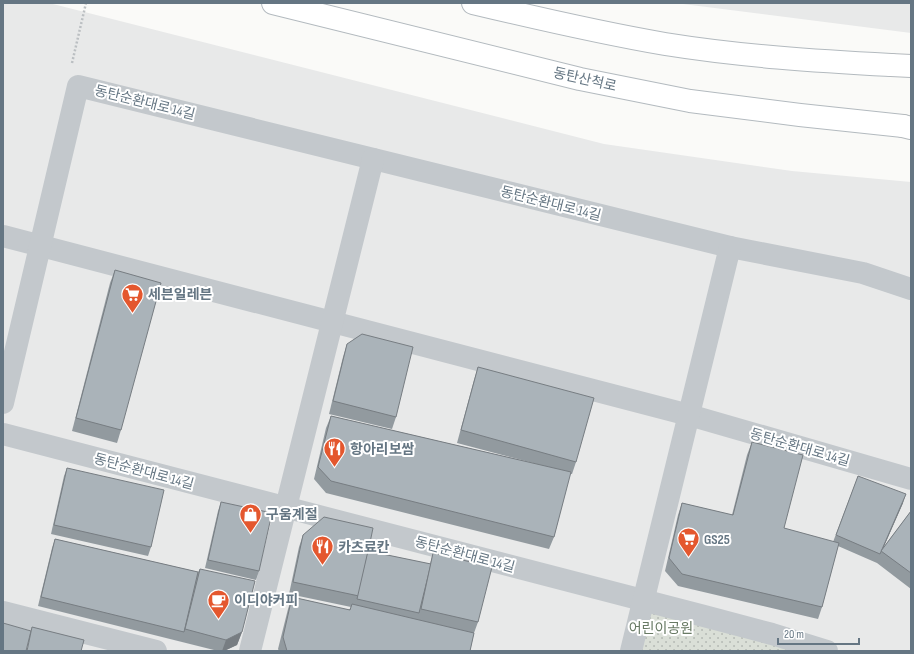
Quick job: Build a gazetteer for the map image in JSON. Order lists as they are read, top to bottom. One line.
{"streets":{"main road":["동탄산척로"],"street":["동탄순환대로 14길"]},"parks":["어린이공원"],"places":{"supermarket":["세븐일레븐","GS25"],"restaurant":["항아리보쌈","카츠료칸"],"shop":["구움계절"],"cafe":["이디야커피"]},"scale_bar":"20 m"}
